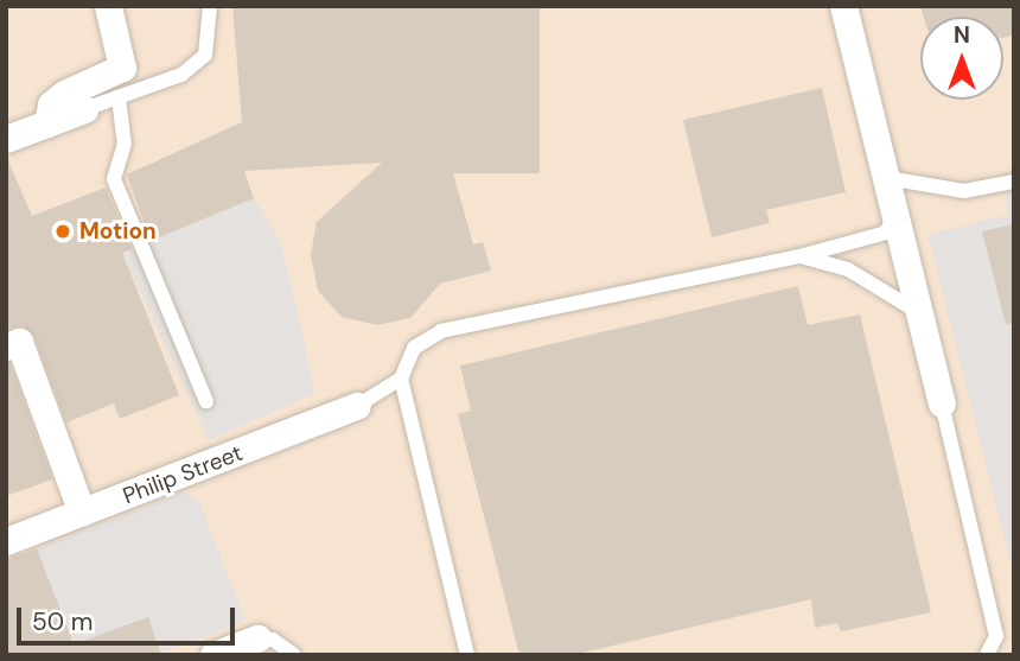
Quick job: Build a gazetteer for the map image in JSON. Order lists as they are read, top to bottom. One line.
{"streets":{"street":["Philip Street"]},"places":["Motion"],"scale_bar":"50 m","north":"top"}
